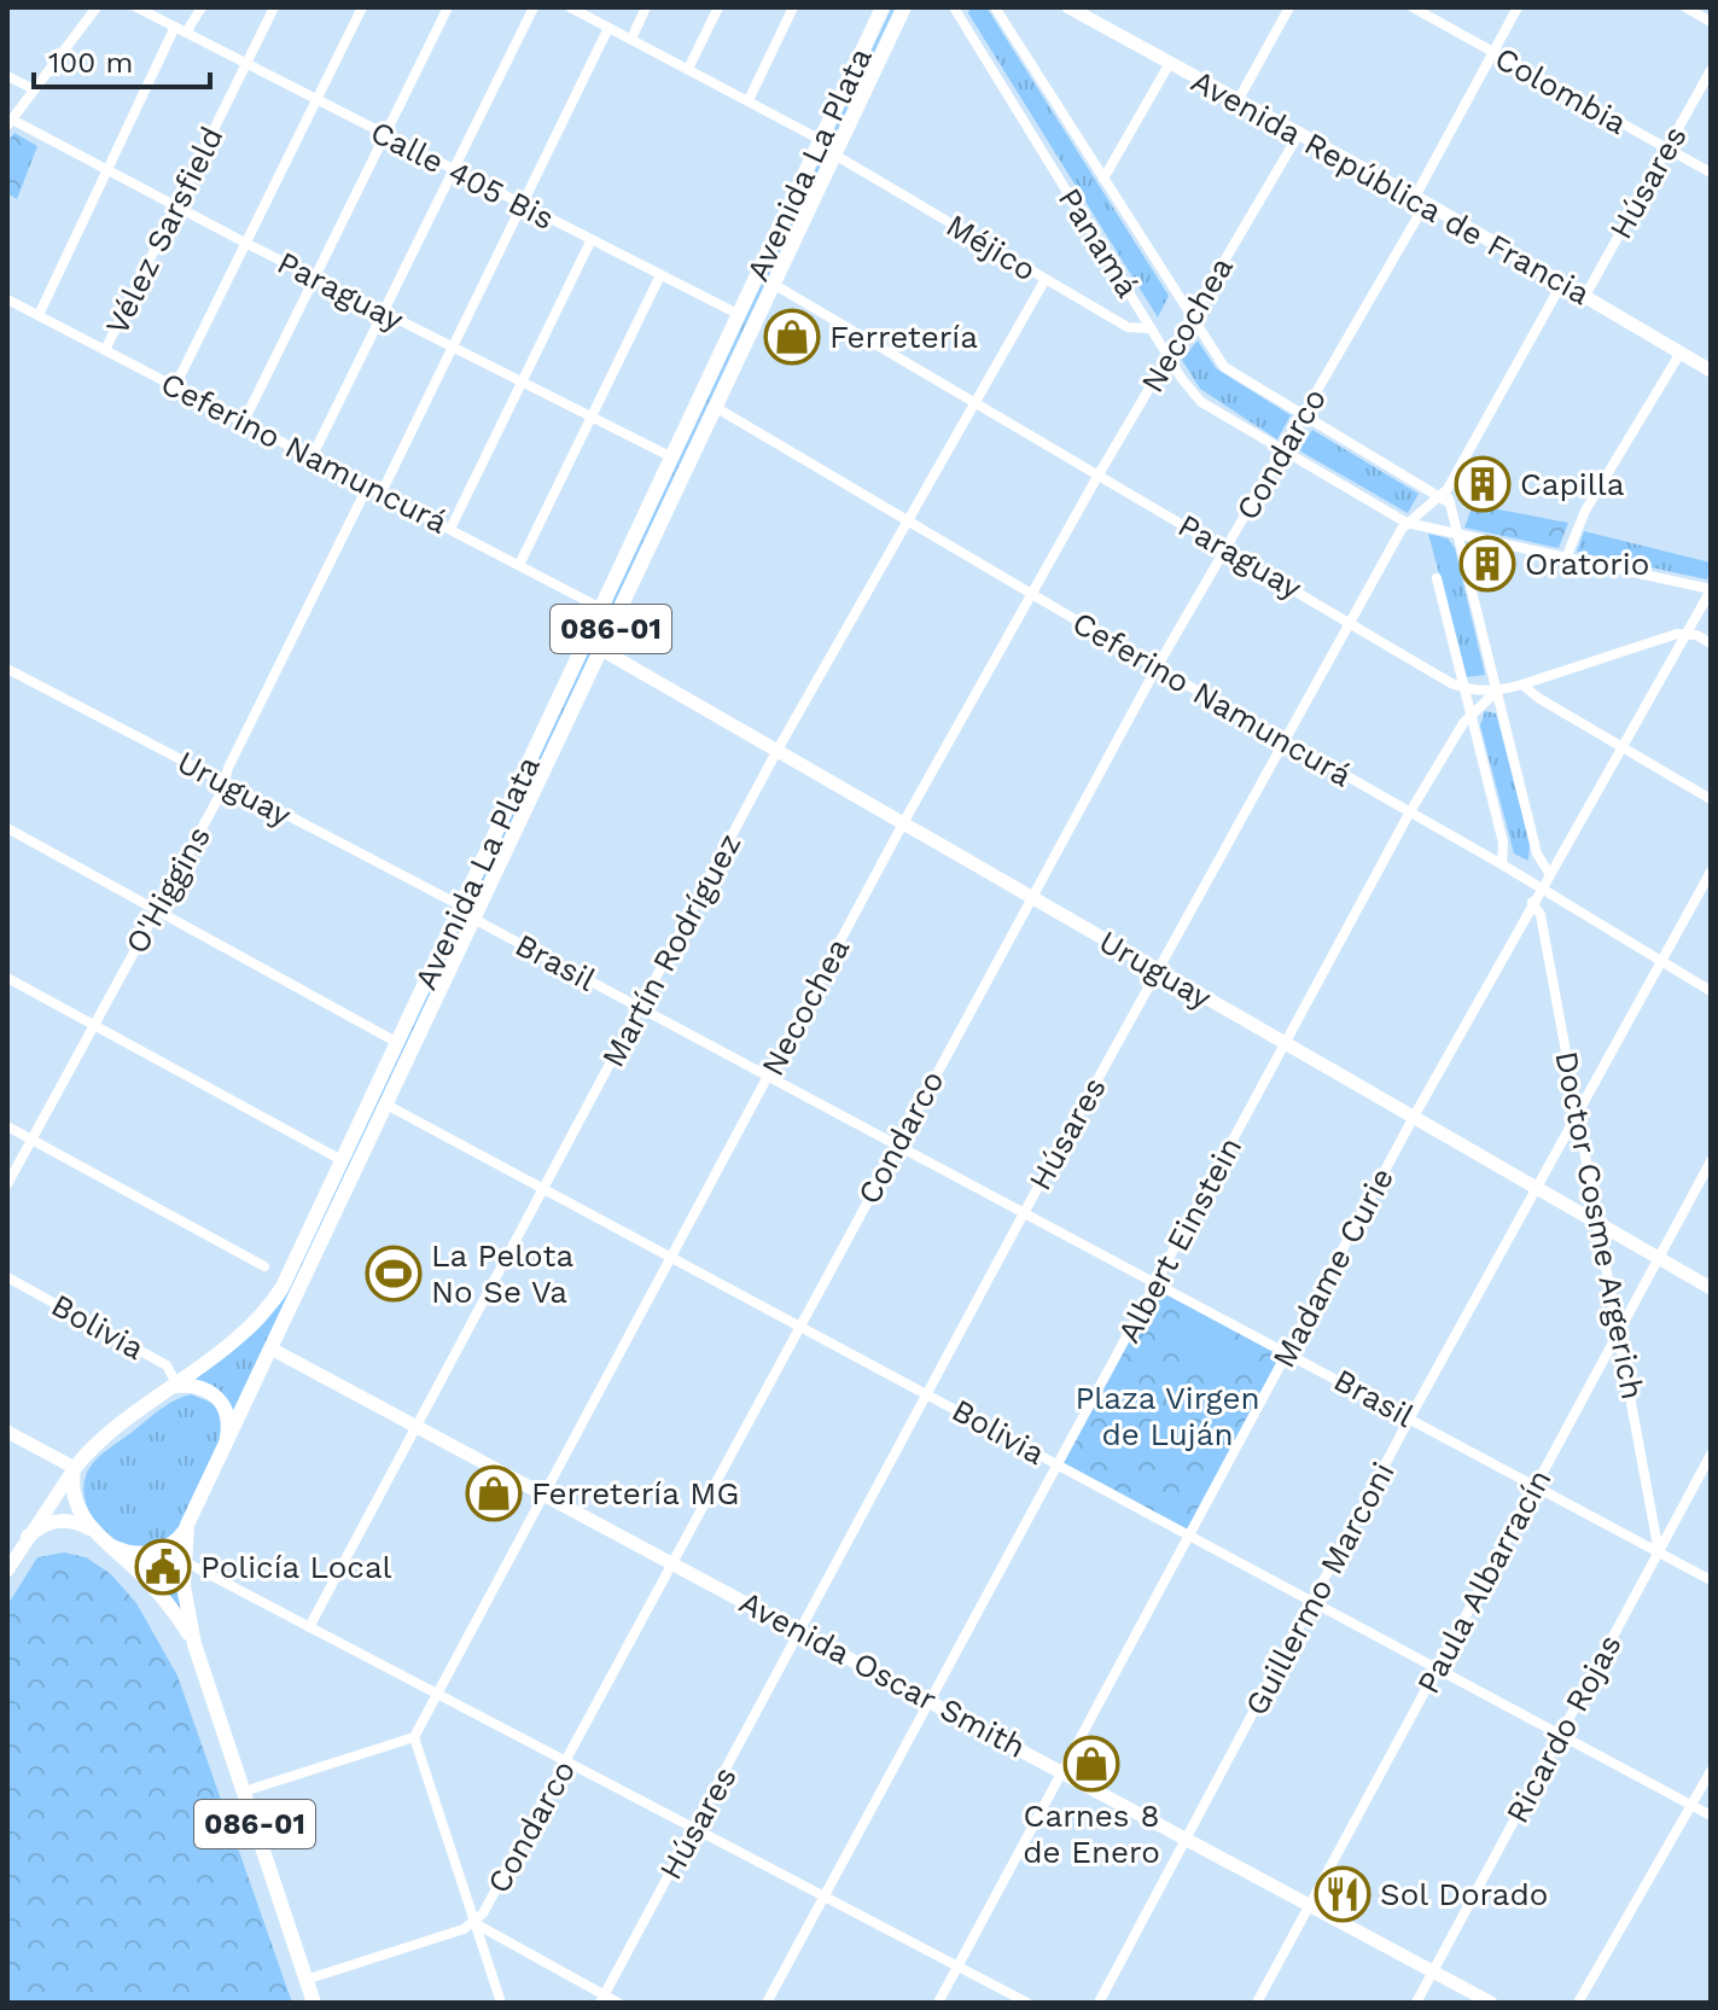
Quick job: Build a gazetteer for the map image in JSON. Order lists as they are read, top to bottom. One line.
{"streets":{"main road":["Avenida La Plata","Avenida República de Francia","086-01","Uruguay","Avenida Oscar Smith"],"street":["Colombia","Calle 405 Bis","Húsares","Vélez Sarsfield","Panamá","Méjico","Paraguay","Necochea","Ceferino Namuncurá","Condarco","O'Higgins","Martín Rodríguez","Brasil","Doctor Cosme Argerich","Albert Einstein","Madame Curie","Bolivia","Paula Albarracín","Guillermo Marconi","Ricardo Rojas"]},"crossings":[["Colombia","Húsares"],["Colombia","Condarco"],["Avenida La Plata","Calle 405 Bis"],["Avenida La Plata","Méjico"],["Avenida La Plata","Paraguay"],["Avenida La Plata","Ceferino Namuncurá"],["Avenida La Plata","Condarco"],["Avenida La Plata","Uruguay"],["Avenida La Plata","Brasil"],["Avenida La Plata","Bolivia"],["Avenida La Plata","Avenida Oscar Smith"],["Calle 405 Bis","Vélez Sarsfield"],["Húsares","Avenida República de Francia"],["Húsares","Panamá"],["Húsares","Paraguay"],["Húsares","Ceferino Namuncurá"],["Húsares","Uruguay"],["Húsares","Brasil"],["Húsares","Bolivia"],["Húsares","Avenida Oscar Smith"],["Avenida República de Francia","Necochea"],["Avenida República de Francia","Condarco"],["Vélez Sarsfield","Paraguay"],["Vélez Sarsfield","Ceferino Namuncurá"],["Panamá","Méjico"],["Panamá","Necochea"],["Panamá","Condarco"],["Panamá","Madame Curie"],["Méjico","Martín Rodríguez"],["Paraguay","Necochea"],["Paraguay","Condarco"],["Paraguay","Martín Rodríguez"],["Paraguay","Albert Einstein"],["Necochea","Ceferino Namuncurá"],["Necochea","Uruguay"],["Necochea","Brasil"],["Necochea","Bolivia"],["Necochea","Avenida Oscar Smith"],["Ceferino Namuncurá","Condarco"],["Ceferino Namuncurá","O'Higgins"],["Ceferino Namuncurá","Martín Rodríguez"],["Ceferino Namuncurá","Albert Einstein"],["Ceferino Namuncurá","Madame Curie"],["Ceferino Namuncurá","Guillermo Marconi"],["Condarco","Uruguay"],["Condarco","Brasil"],["Condarco","Bolivia"],["Condarco","Avenida Oscar Smith"],["Uruguay","O'Higgins"],["Uruguay","Martín Rodríguez"],["Uruguay","Brasil"],["Uruguay","Doctor Cosme Argerich"],["Uruguay","Albert Einstein"],["Uruguay","Madame Curie"],["Uruguay","Paula Albarracín"],["Uruguay","Guillermo Marconi"],["Martín Rodríguez","Brasil"],["Martín Rodríguez","Bolivia"],["Martín Rodríguez","Avenida Oscar Smith"],["Brasil","Doctor Cosme Argerich"],["Brasil","Albert Einstein"],["Brasil","Madame Curie"],["Brasil","Paula Albarracín"],["Brasil","Guillermo Marconi"],["Brasil","Ricardo Rojas"],["Doctor Cosme Argerich","Madame Curie"],["Doctor Cosme Argerich","Paula Albarracín"],["Doctor Cosme Argerich","Guillermo Marconi"],["Doctor Cosme Argerich","Ricardo Rojas"],["Albert Einstein","Bolivia"],["Albert Einstein","Avenida Oscar Smith"],["Madame Curie","Bolivia"],["Madame Curie","Avenida Oscar Smith"],["Bolivia","Paula Albarracín"],["Bolivia","Guillermo Marconi"],["Bolivia","Ricardo Rojas"],["Paula Albarracín","Avenida Oscar Smith"],["Guillermo Marconi","Avenida Oscar Smith"],["Avenida Oscar Smith","Ricardo Rojas"]],"parks":["Plaza Virgen de Luján"],"places":{"shop":["Ferretería","Ferretería MG","Carnes 8 de Enero"],"building":["Capilla","Oratorio"],"sports":["La Pelota No Se Va"],"public building":["Policía Local"],"restaurant":["Sol Dorado"]},"scale_bar":"100 m"}
